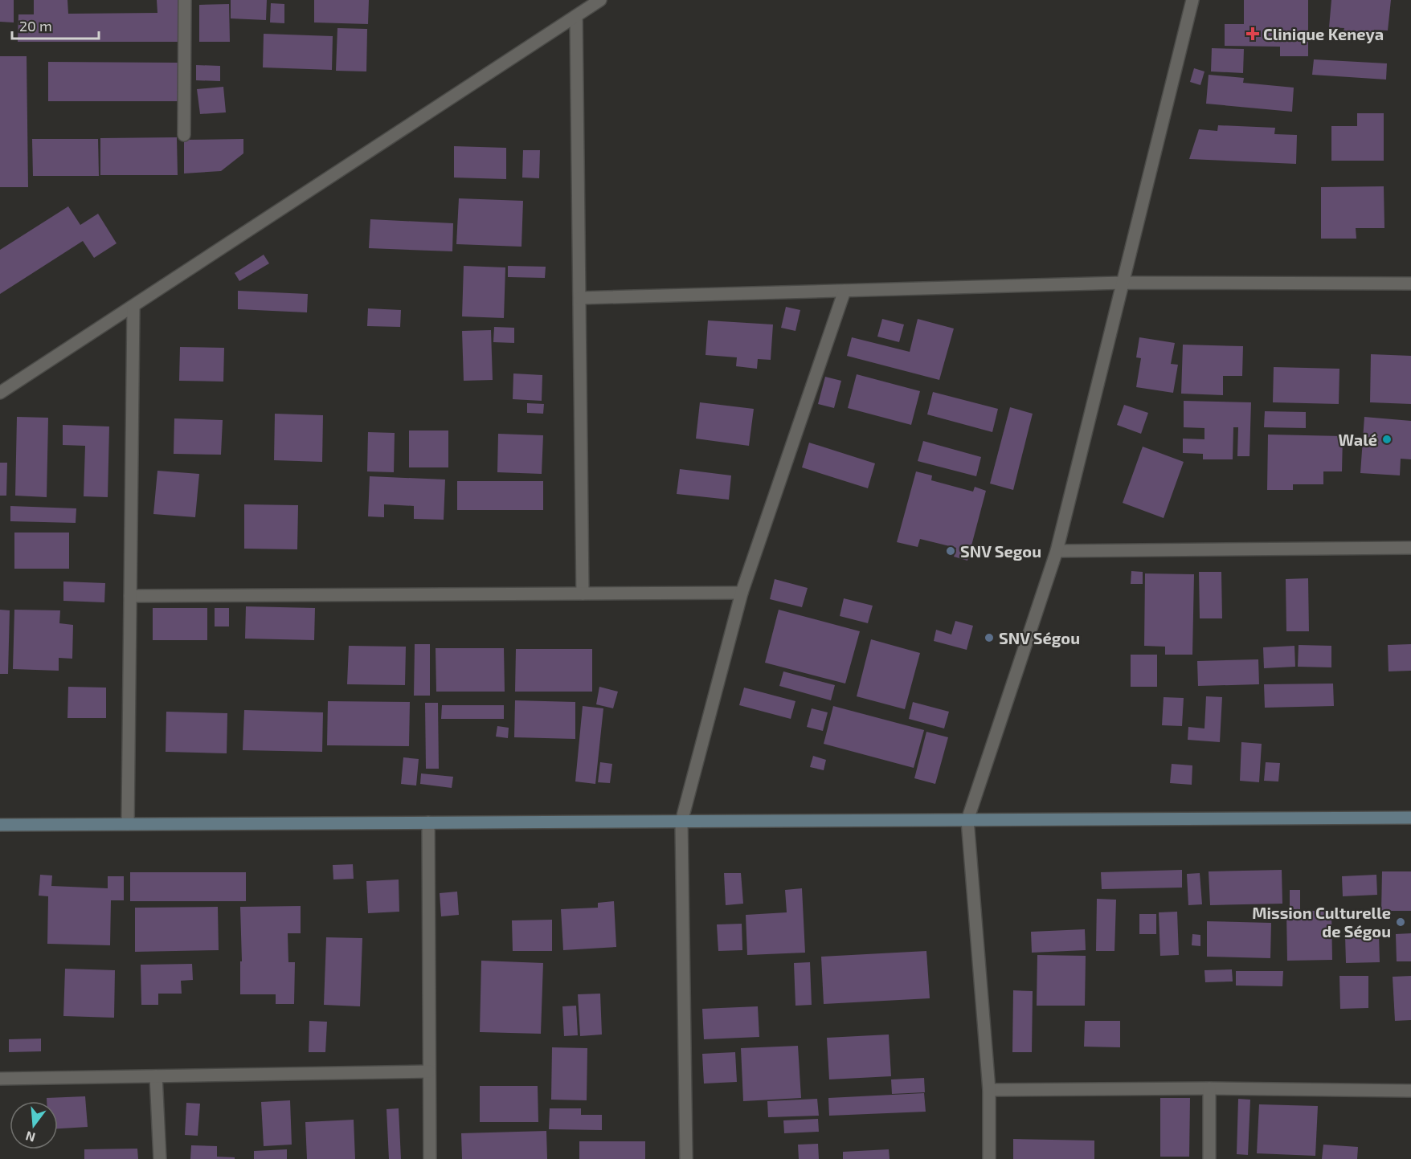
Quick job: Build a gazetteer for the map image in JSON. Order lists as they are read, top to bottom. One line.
{"places":{"health":["Clinique Keneya"],"other":["Walé","SNV Segou","SNV Ségou","Mission Culturelle de Ségou"]},"scale_bar":"20 m","north":"bottom"}
